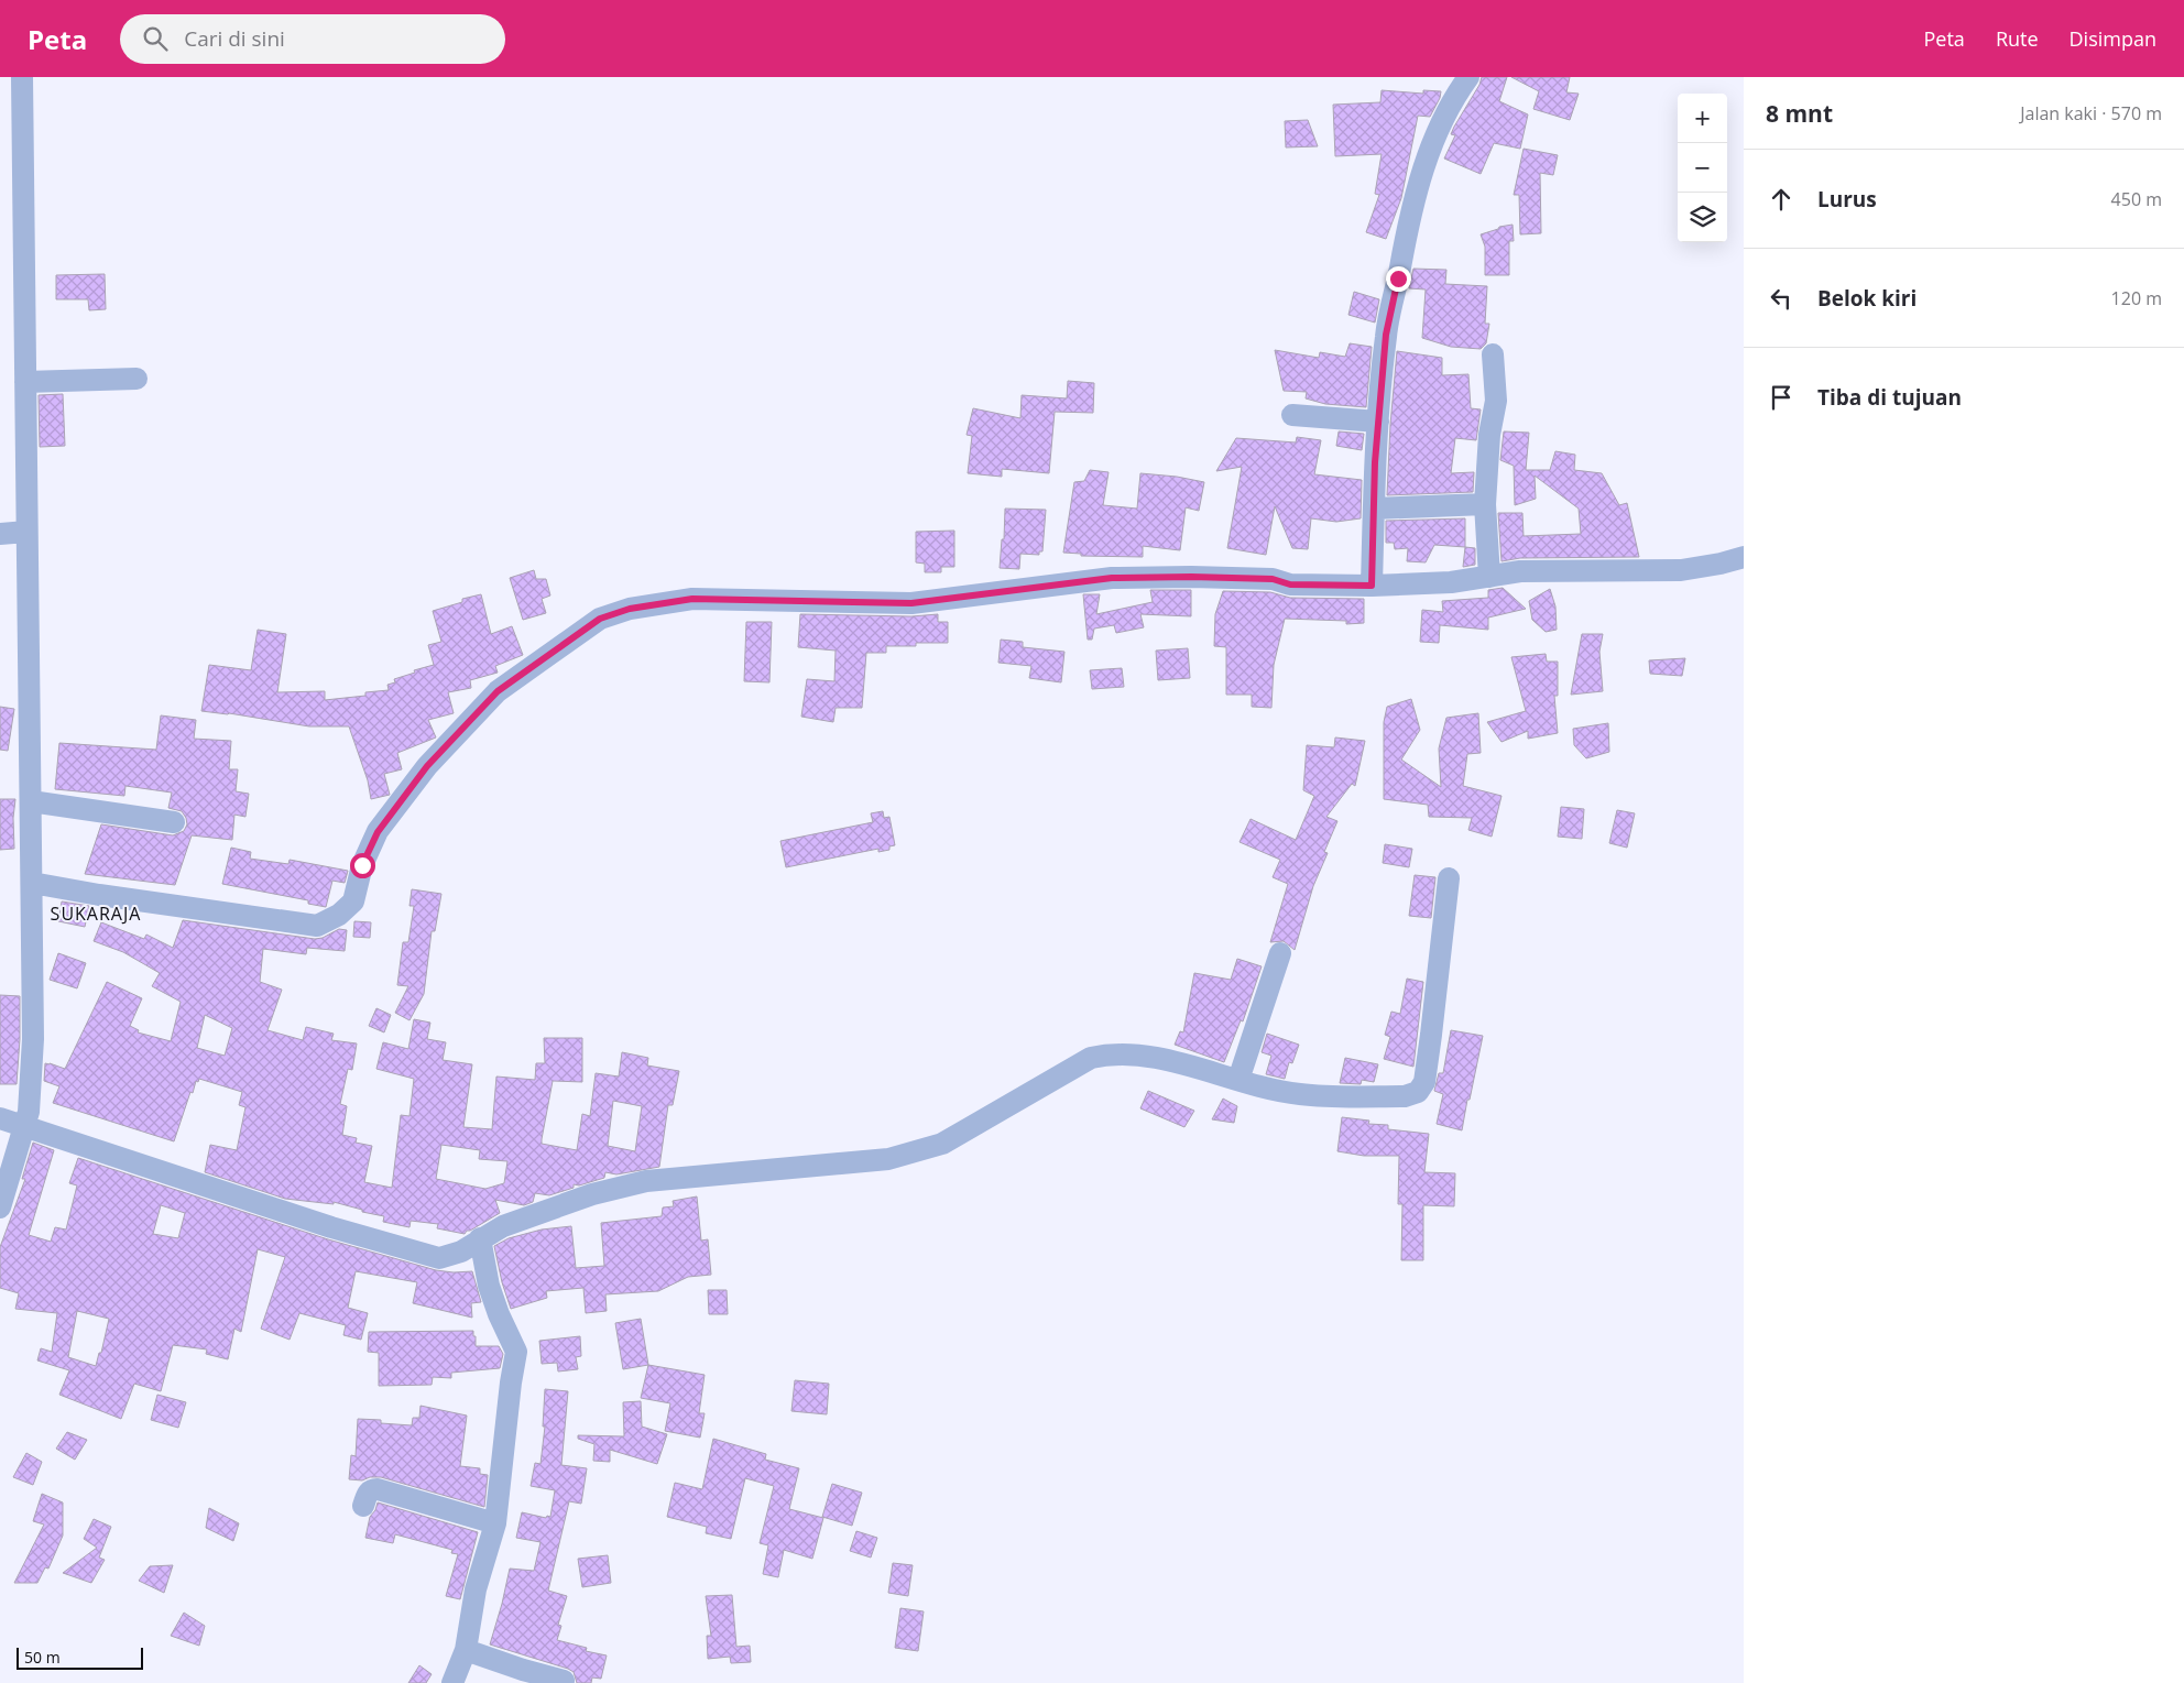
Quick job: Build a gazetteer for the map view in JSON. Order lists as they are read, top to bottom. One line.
{"districts":["SUKARAJA"],"scale_bar":"50 m","page":{"header":"Peta","search":"Cari di sini","nav":["Peta","Rute","Disimpan"],"heading":["8 mnt","Jalan kaki · 570 m"],"map_buttons":["+","−"],"list":[["Lurus","450 m"],["Belok kiri","120 m"],"Tiba di tujuan"],"scale":"50 m"}}
